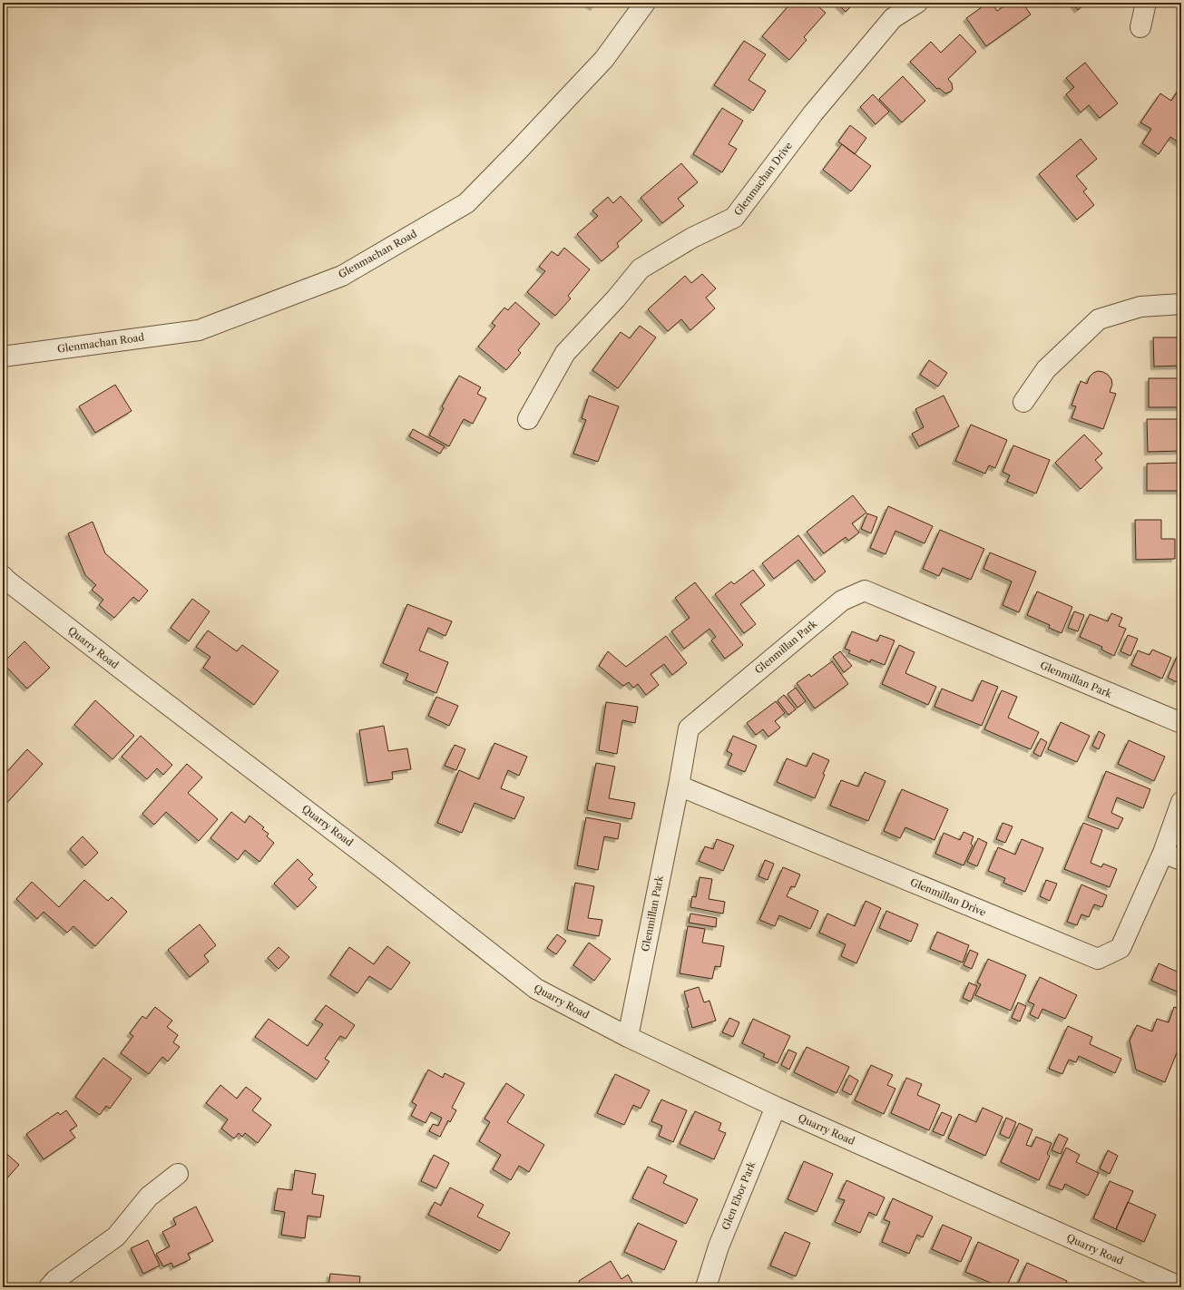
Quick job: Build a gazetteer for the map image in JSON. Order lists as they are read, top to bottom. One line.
{"streets":{"street":["Glenmachan Drive","Glenmachan Road","Glenmillan Park","Quarry Road","Glenmillan Drive","Glen Ebor Park"]},"crossings":[["Glenmillan Park","Quarry Road"],["Glenmillan Park","Glenmillan Drive"],["Quarry Road","Glen Ebor Park"]]}
